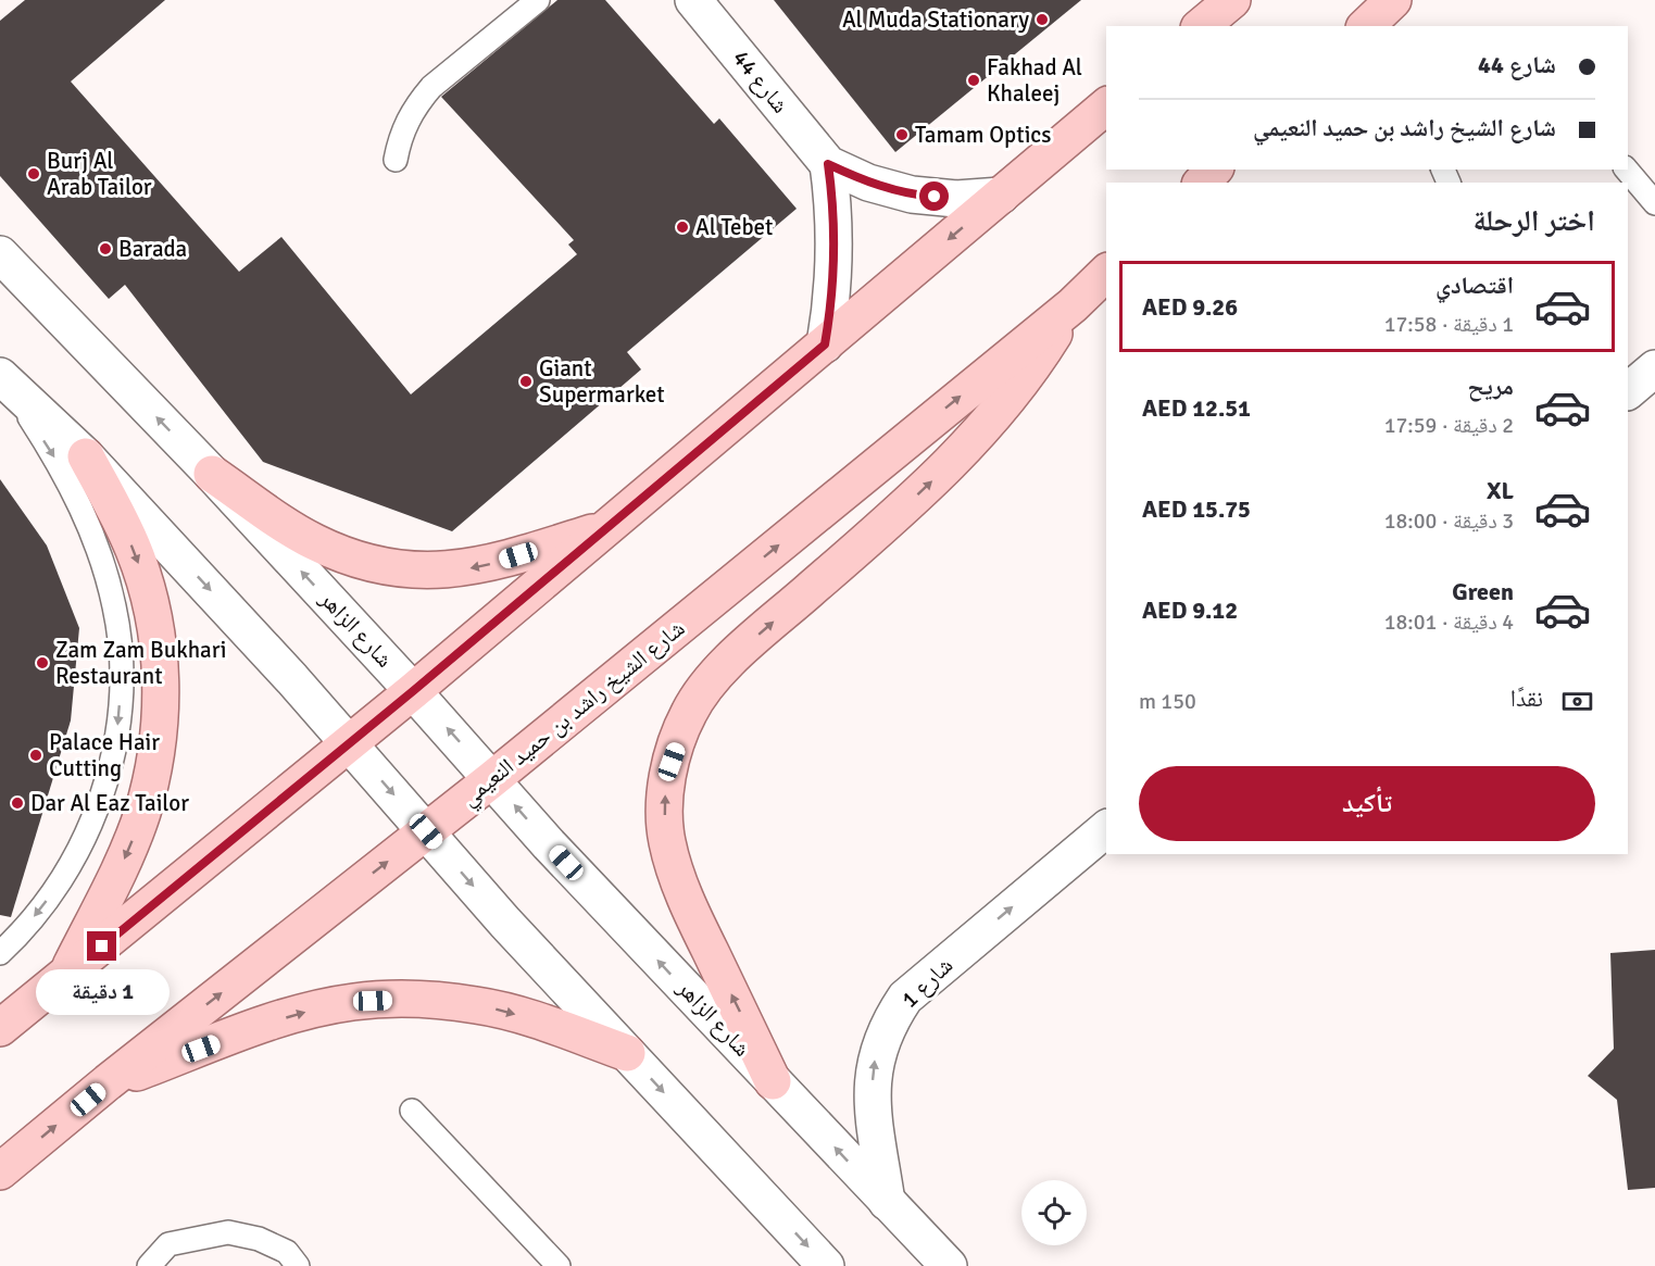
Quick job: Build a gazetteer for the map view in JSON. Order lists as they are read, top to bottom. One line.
{"streets":{"main road":["شارع 44","شارع الزاهر","شارع الشيخ راشد بن حميد النعيمي","شارع 1"]},"crossings":[["شارع الزاهر","شارع الشيخ راشد بن حميد النعيمي"],["شارع الزاهر","شارع 1"]],"one_way":["شارع 1"],"places":["Al Muda Stationary","Fakhad Al Khaleej","Tamam Optics","Burj Al Arab Tailor","Al Tebet","Barada","Giant Supermarket","Zam Zam Bukhari Restaurant","Palace Hair Cutting","Dar Al Eaz Tailor"],"page":{"banner":["شارع 44","شارع الشيخ راشد بن حميد النعيمي"],"heading":"اختر الرحلة","list":[{"name":"اقتصادي","note":"1 دقيقة · 17:58","value":"AED 9.26"},{"name":"مريح","note":"2 دقيقة · 17:59","value":"AED 12.51"},{"name":"XL","note":"3 دقيقة · 18:00","value":"AED 15.75"},{"name":"Green","note":"4 دقيقة · 18:01","value":"AED 9.12"}],"pay":["نقدًا","150 m"],"buttons":"تأكيد","bubble":"1 دقيقة"}}
